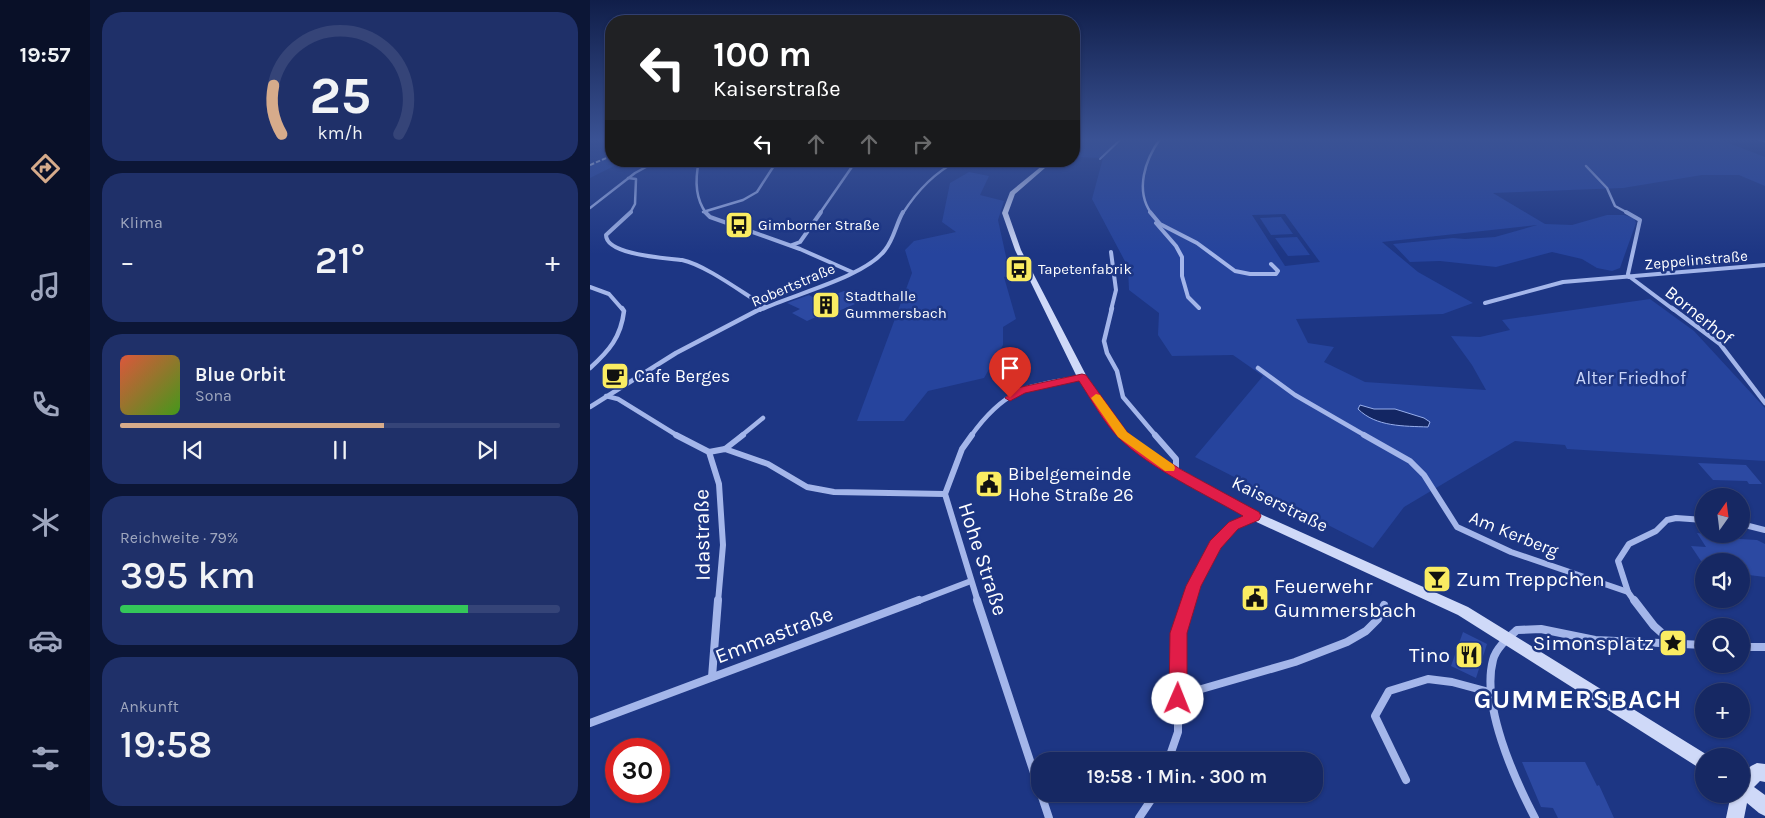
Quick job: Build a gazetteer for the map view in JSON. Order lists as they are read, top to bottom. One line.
{"streets":{"street":["Zeppelinstraße","Robertstraße","Bornerhof","Kaiserstraße","Am Kerberg","Idastraße","Hohe Straße","Emmastraße"]},"crossings":[["Zeppelinstraße","Bornerhof"],["Kaiserstraße","Hohe Straße"],["Idastraße","Emmastraße"],["Hohe Straße","Emmastraße"]],"districts":["GUMMERSBACH"],"parks":["Alter Friedhof"],"places":{"bus stop":["Gimborner Straße","Tapetenfabrik"],"building":["Stadthalle Gummersbach"],"cafe":["Cafe Berges"],"public building":["Bibelgemeinde Hohe Straße 26","Feuerwehr Gummersbach"],"bar":["Zum Treppchen"],"place":["Simonsplatz"],"restaurant":["Tino"]},"north":"top","page":{"tabs":"19:57","turn":["100 m","Kaiserstraße"],"tile":["Klima",["Reichweite · 79%","395 km"],["Ankunft","19:58"]],"heat":["−","21°","+"],"song":["Blue Orbit","Sona"],"map_buttons":["+","−"],"limit":"30","trip":"19:58 · 1 Min. · 300 m","gauge":["25","km/h"]}}
